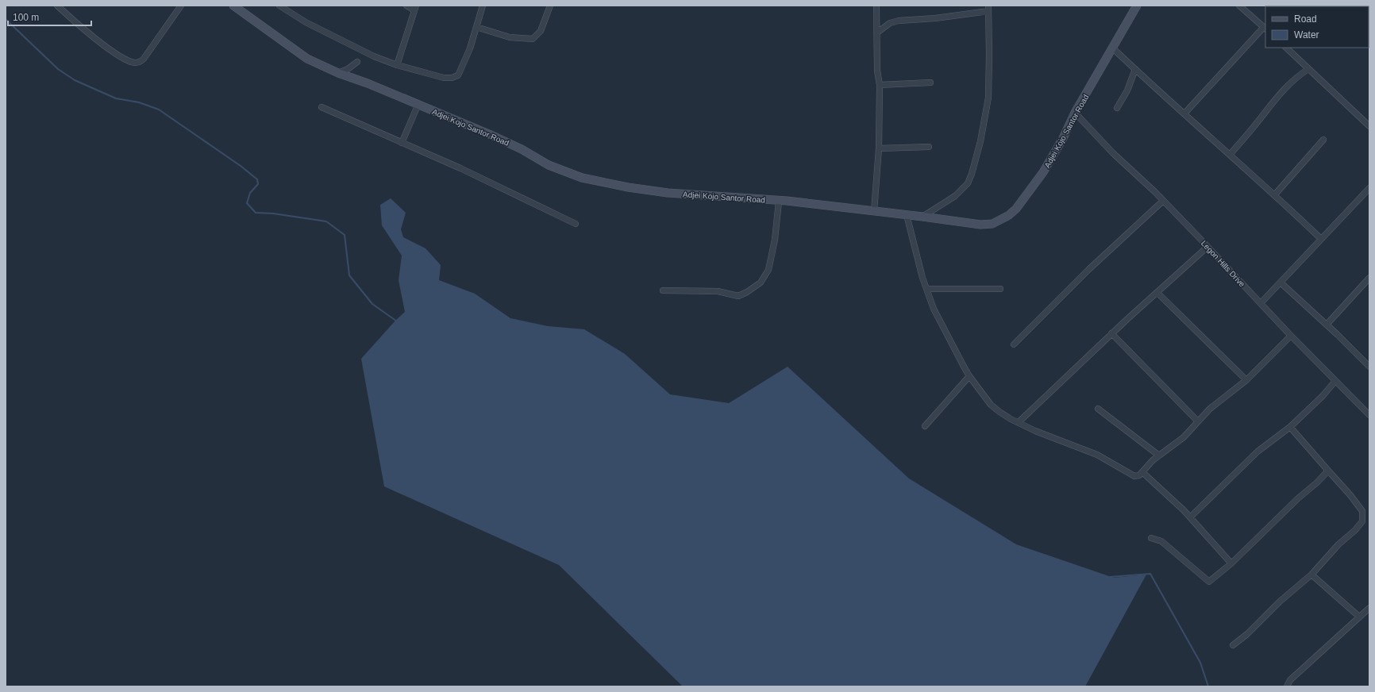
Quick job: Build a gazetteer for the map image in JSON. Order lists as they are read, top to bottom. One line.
{"streets":{"street":["Adjei Kojo Santor Road","Legon Hills Drive"]},"crossings":[["Adjei Kojo Santor Road","Legon Hills Drive"]],"legend":["Road","Water"],"scale_bar":"100 m"}
